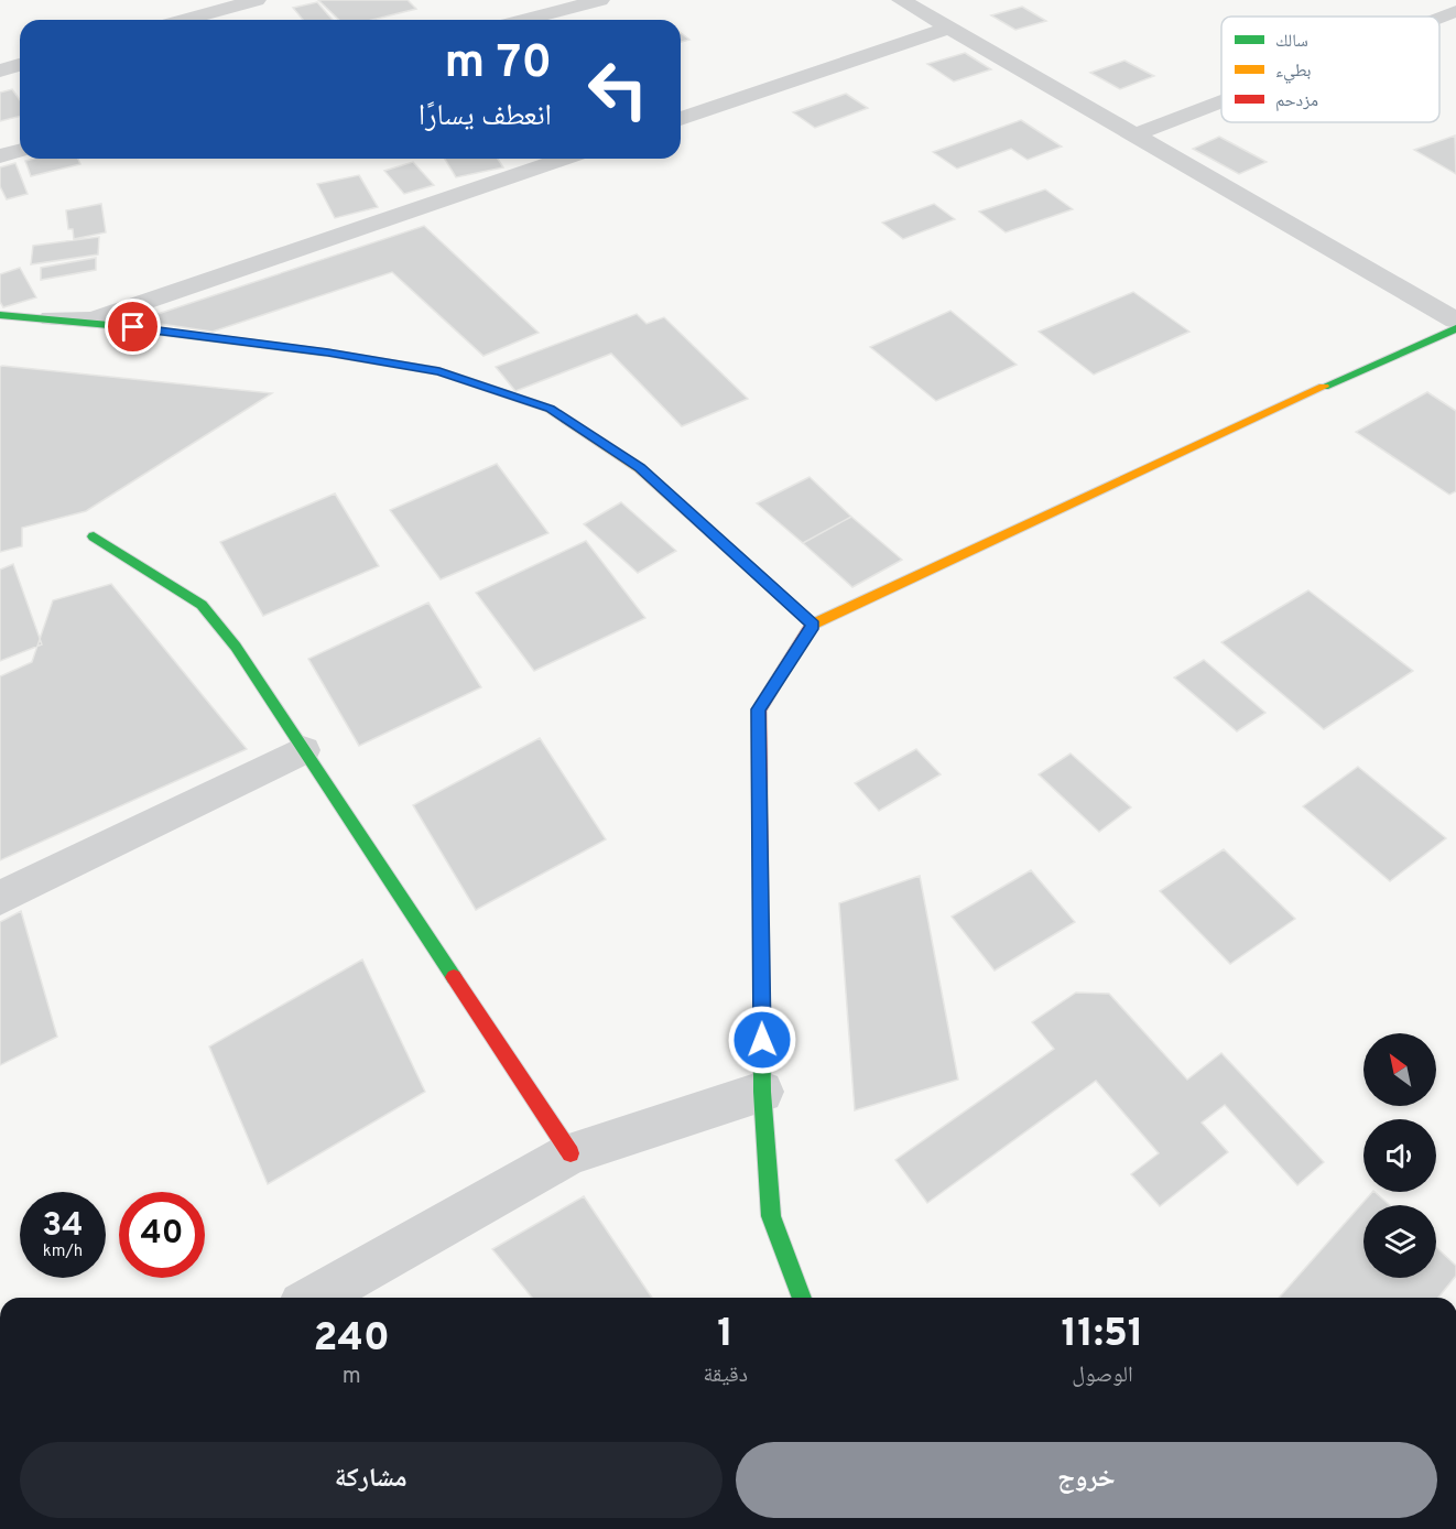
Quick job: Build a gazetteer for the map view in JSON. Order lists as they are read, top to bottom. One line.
{"legend":["سالك","بطيء","مزدحم"],"north":"top left","page":{"turn":["70 m","انعطف يسارًا"],"speed":"34 km/h","limit":"40","eta":["11:51","الوصول","1","دقيقة","240","m"],"buttons":["خروج","مشاركة"]}}
